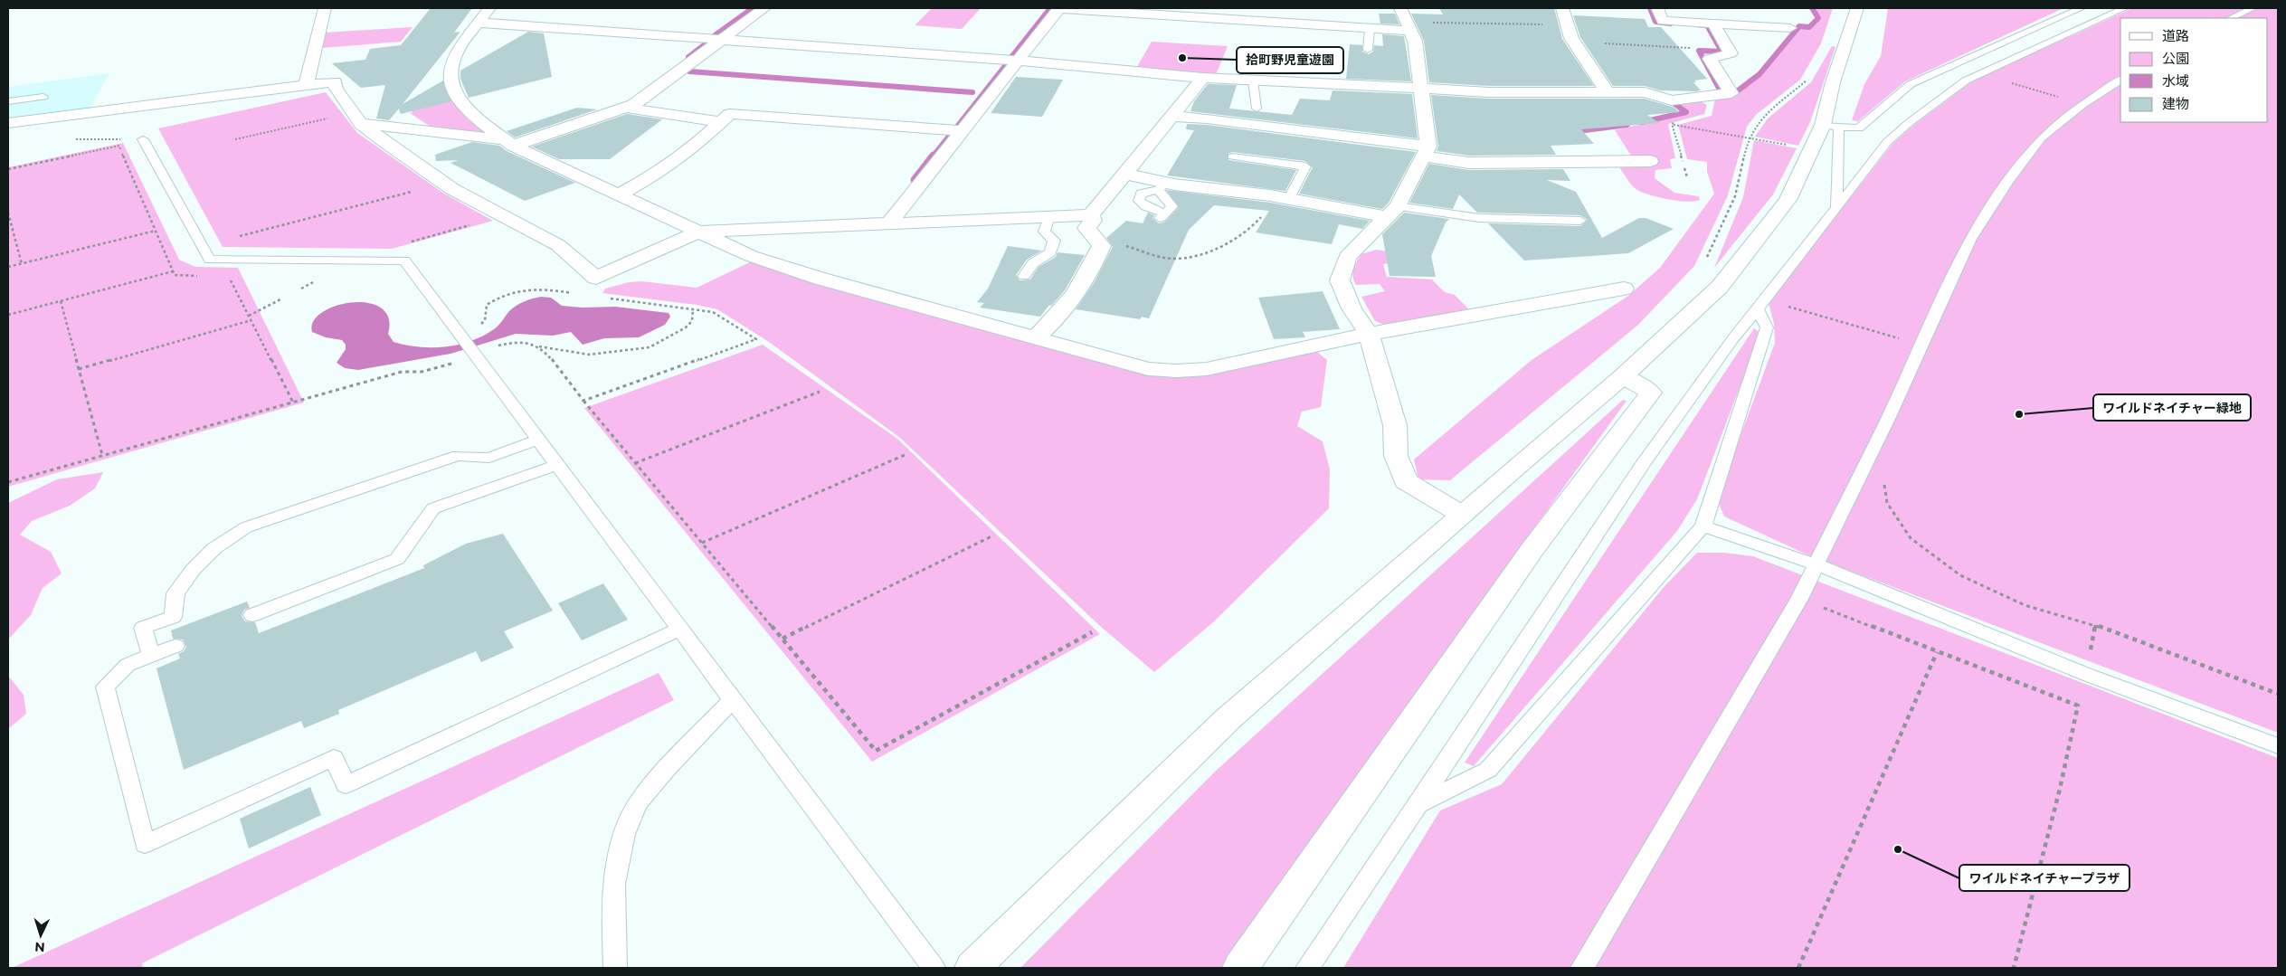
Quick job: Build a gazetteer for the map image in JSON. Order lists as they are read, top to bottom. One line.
{"places":["拾町野児童遊園","ワイルドネイチャー緑地","ワイルドネイチャープラザ"],"legend":["道路","公園","水域","建物"],"north":"bottom"}
